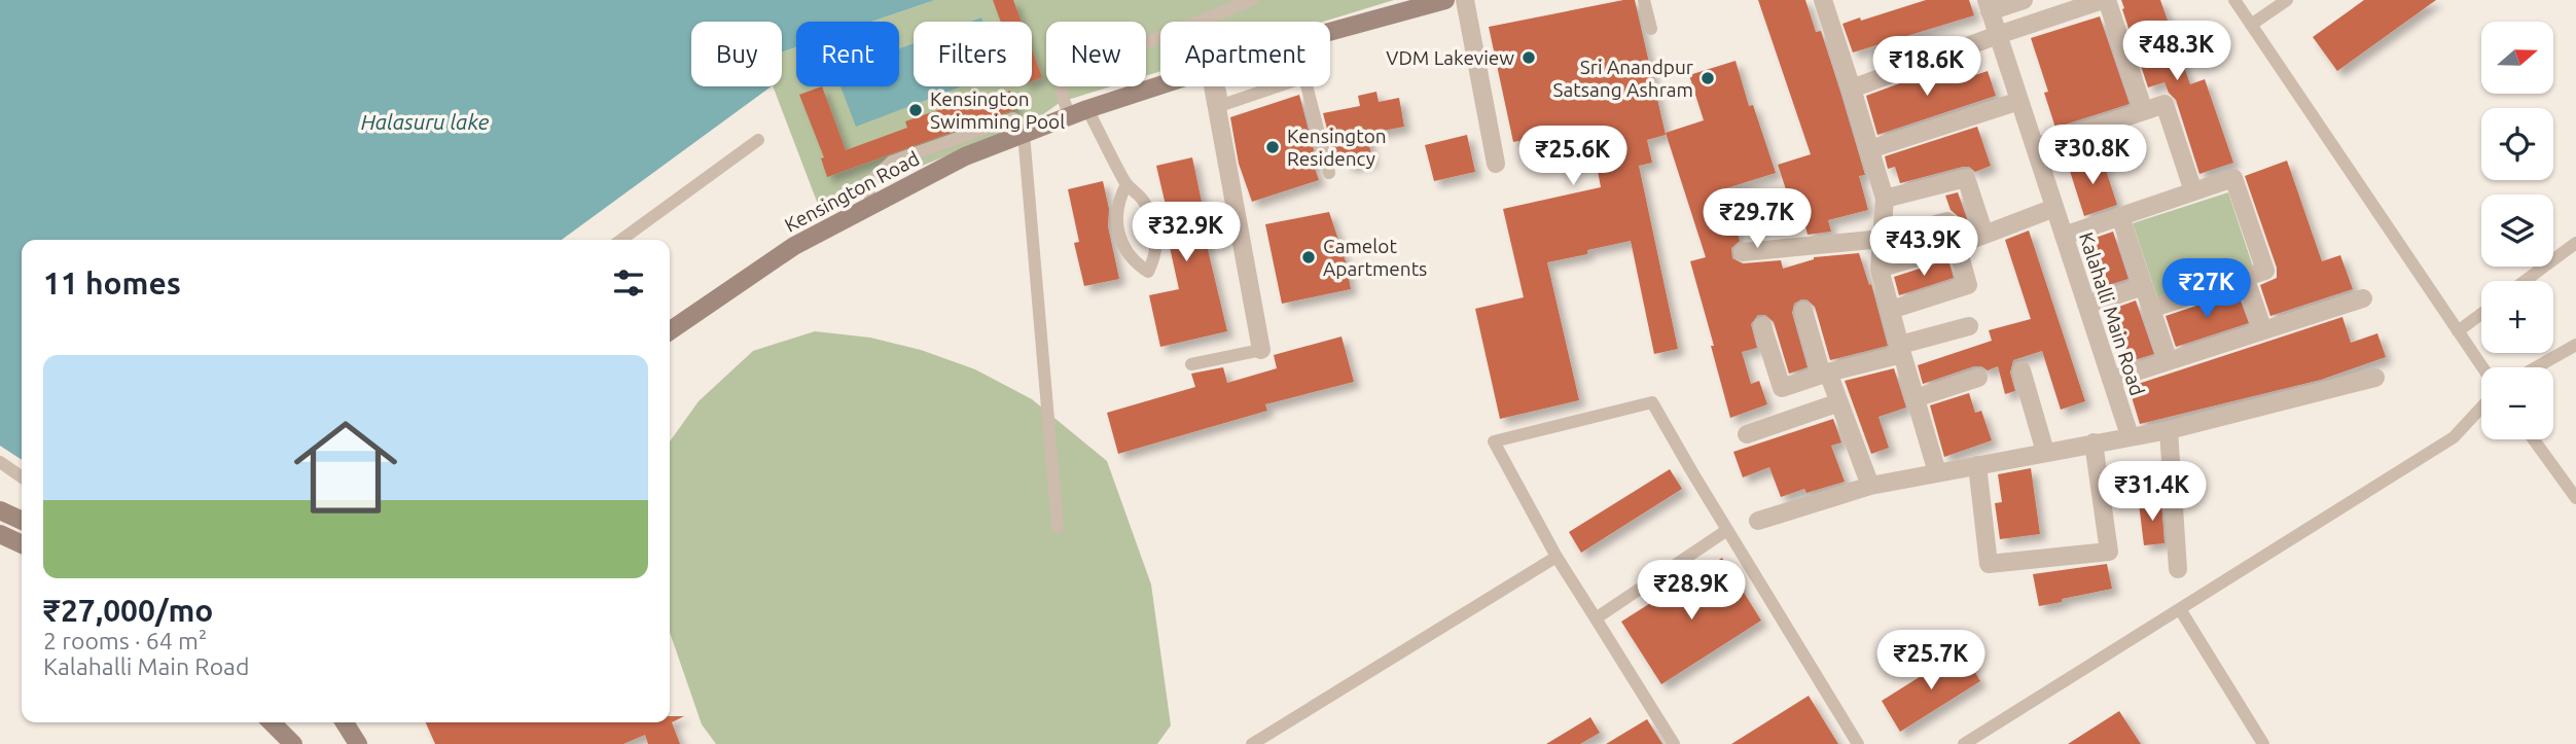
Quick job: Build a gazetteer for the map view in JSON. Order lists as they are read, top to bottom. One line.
{"streets":{"main road":["Kensington Road"],"street":["Kalahalli Main Road"]},"water":["Halasuru lake"],"places":["VDM Lakeview","Sri Anandpur Satsang Ashram","Kensington Swimming Pool","Kensington Residency","Camelot Apartments"],"north":"right","page":{"price":["₹48.3K","₹18.6K","₹30.8K","₹25.6K","₹29.7K","₹32.9K","₹43.9K","₹27K","₹31.4K","₹28.9K","₹25.7K"],"map_buttons":["+","−"],"chip":["Buy","Rent","Filters","New","Apartment"],"heading":"11 homes","list":[{"name":"₹27,000/mo","note":"2 rooms · 64 m² · Kalahalli Main Road"}]}}
